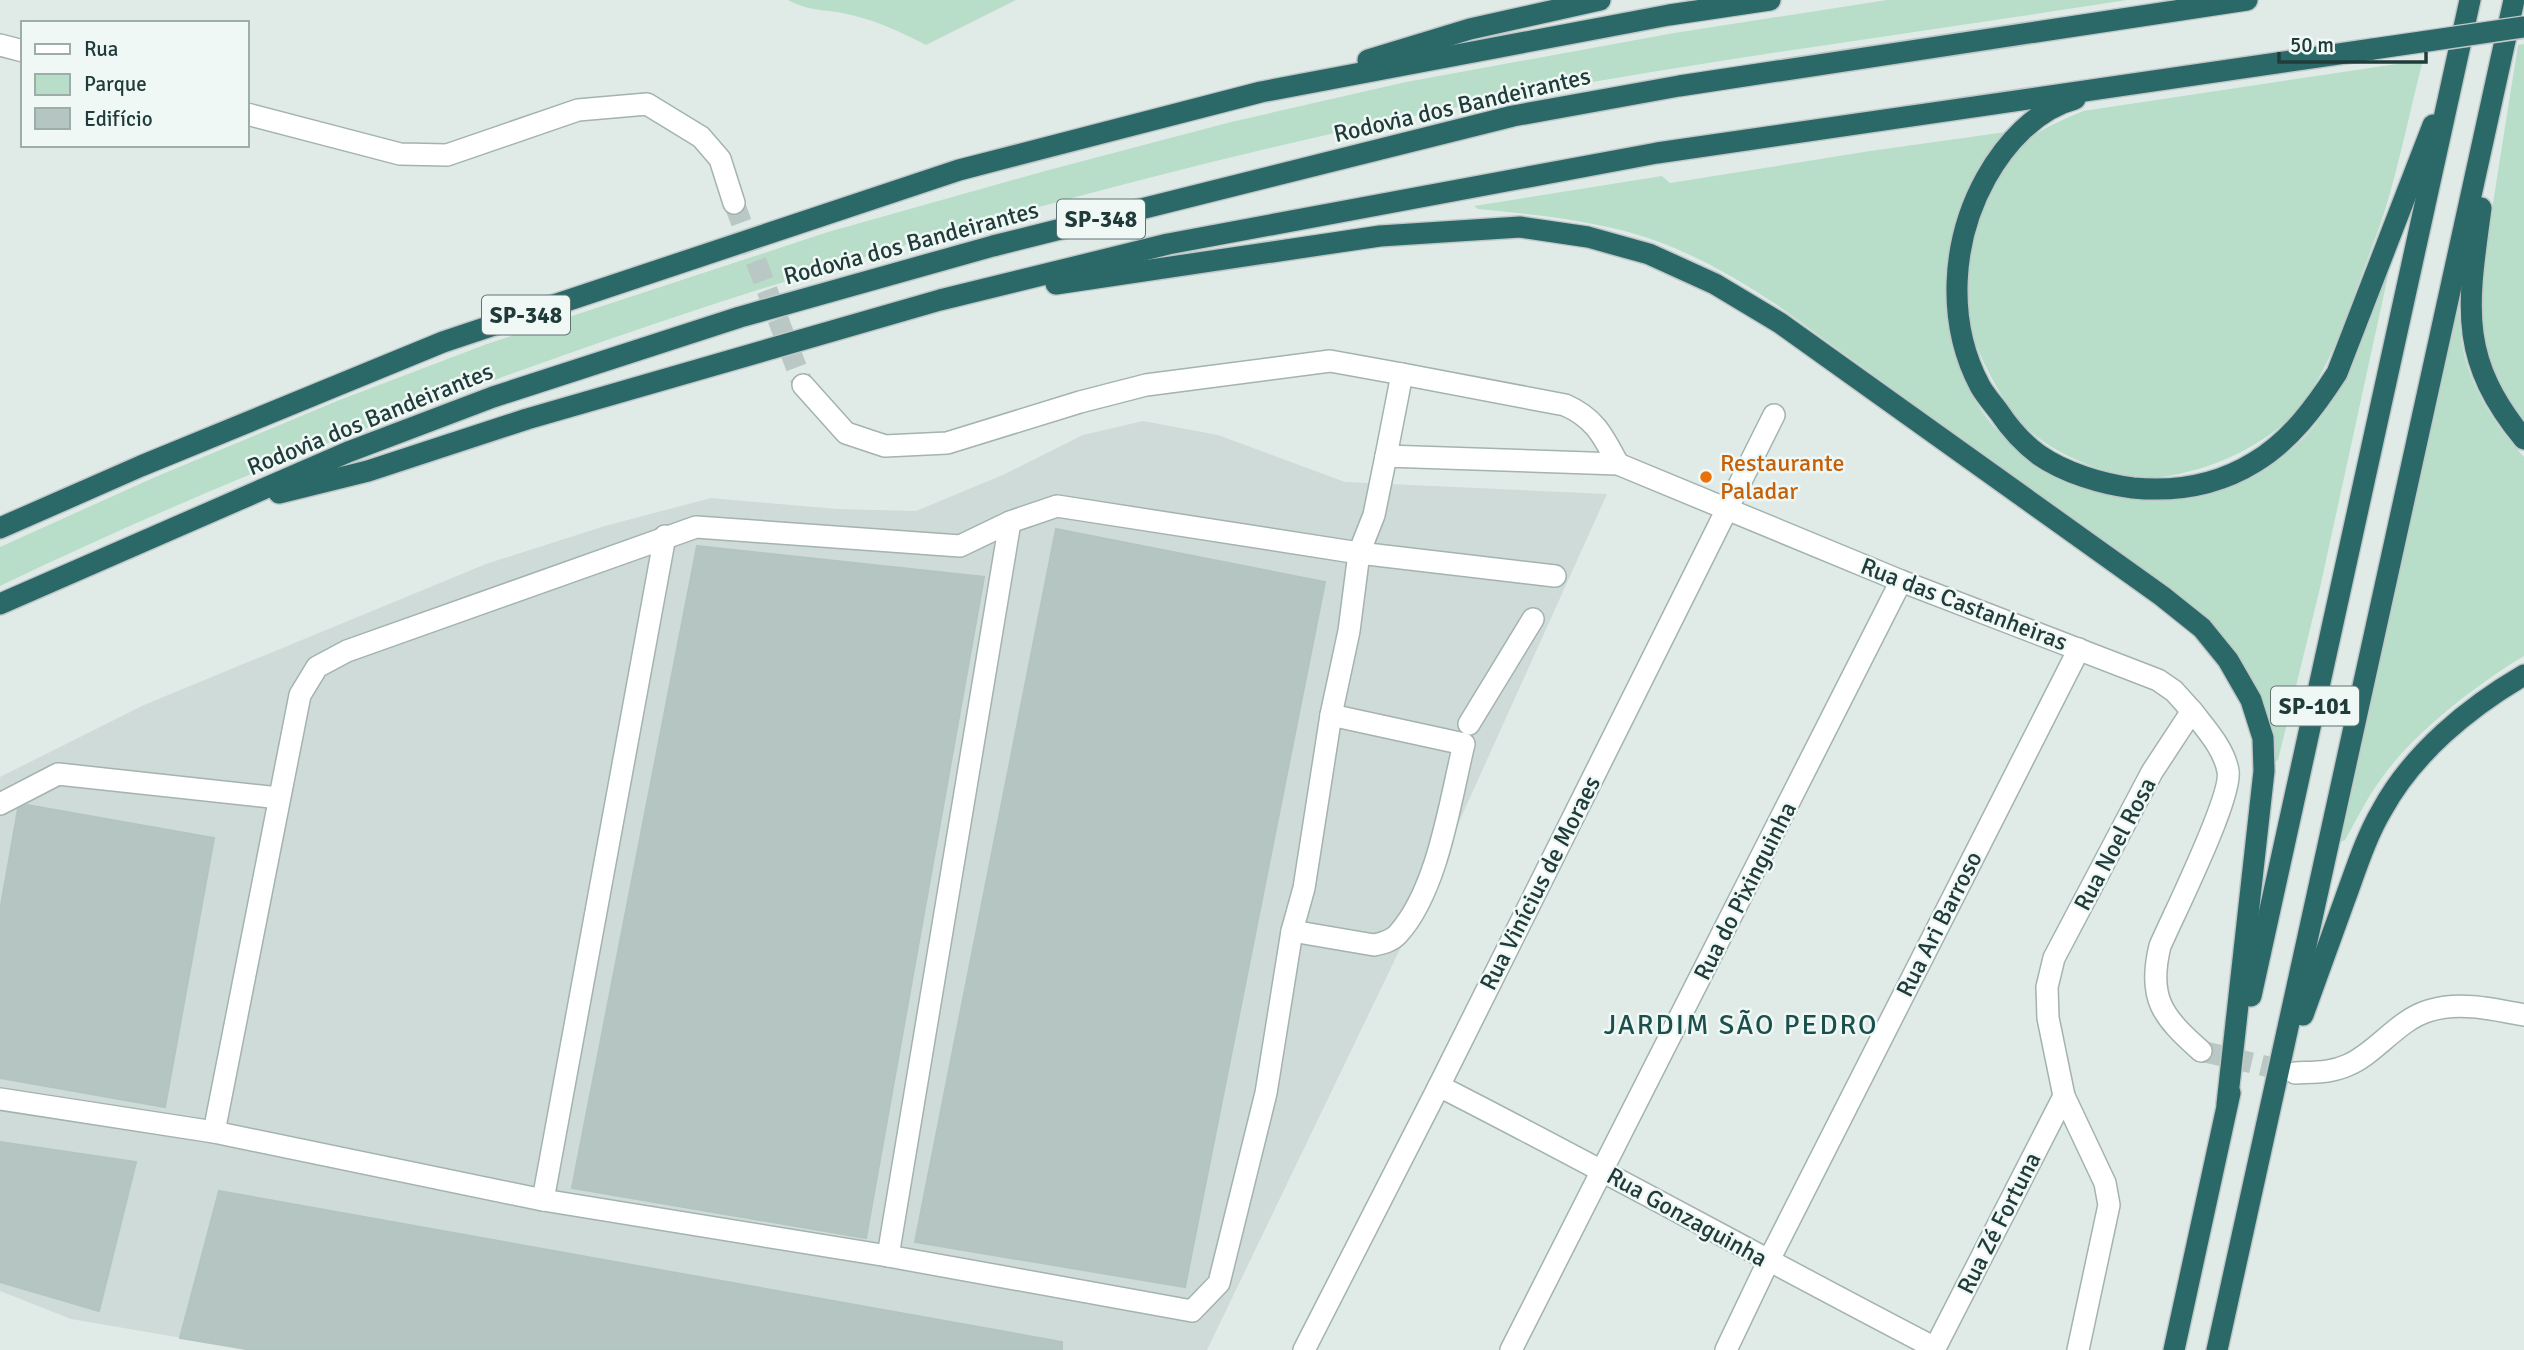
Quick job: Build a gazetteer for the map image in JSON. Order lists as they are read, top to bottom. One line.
{"streets":{"highway":["Rodovia dos Bandeirantes","SP-348","SP-101"],"street":["Rua das Castanheiras","Rua Noel Rosa","Rua Vinícius de Moraes","Rua do Pixinguinha","Rua Ari Barroso","Rua Gonzaguinha","Rua Zé Fortuna"]},"crossings":[["Rua das Castanheiras","Rua Noel Rosa"],["Rua das Castanheiras","Rua Vinícius de Moraes"],["Rua das Castanheiras","Rua do Pixinguinha"],["Rua das Castanheiras","Rua Ari Barroso"],["Rua Noel Rosa","Rua Zé Fortuna"],["Rua Vinícius de Moraes","Rua Gonzaguinha"],["Rua do Pixinguinha","Rua Gonzaguinha"],["Rua Ari Barroso","Rua Gonzaguinha"],["Rua Gonzaguinha","Rua Zé Fortuna"]],"districts":["JARDIM SÃO PEDRO"],"places":["Restaurante Paladar"],"legend":["Rua","Parque","Edifício"],"scale_bar":"50 m"}
